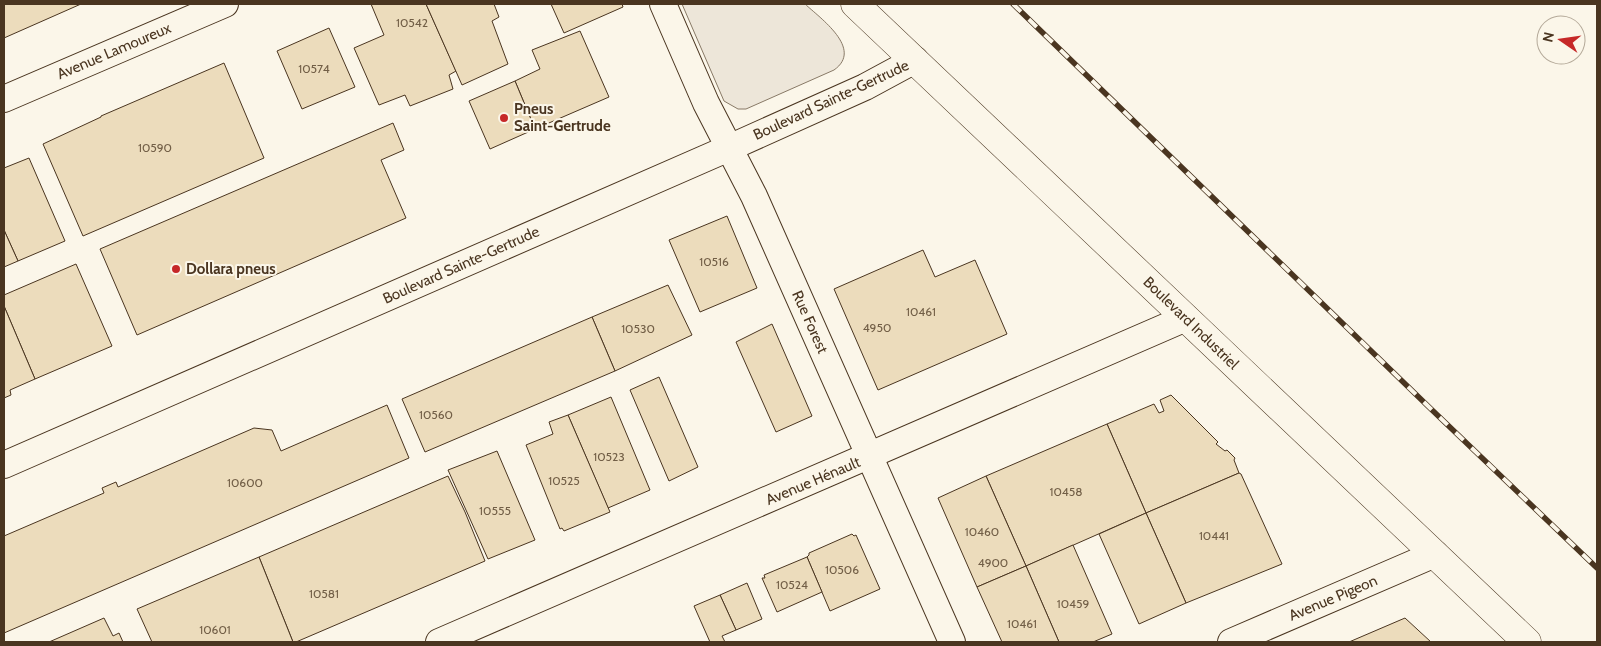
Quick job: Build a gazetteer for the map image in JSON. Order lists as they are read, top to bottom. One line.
{"streets":{"street":["Avenue Lamoureux","Boulevard Sainte-Gertrude","Rue Forest","Boulevard Industriel","Avenue Hénault","Avenue Pigeon"]},"crossings":[["Boulevard Sainte-Gertrude","Rue Forest"],["Boulevard Sainte-Gertrude","Boulevard Industriel"],["Rue Forest","Avenue Hénault"],["Boulevard Industriel","Avenue Hénault"],["Boulevard Industriel","Avenue Pigeon"]],"places":["Pneus Saint-Gertrude","Dollara pneus"],"house_numbers":["10542","10574","10590","10516","10461","4950","10530","10560","10523","10525","10600","10458","10555","10460","10441","4900","10506","10524","10581","10459","10461","10601"],"north":"left"}
